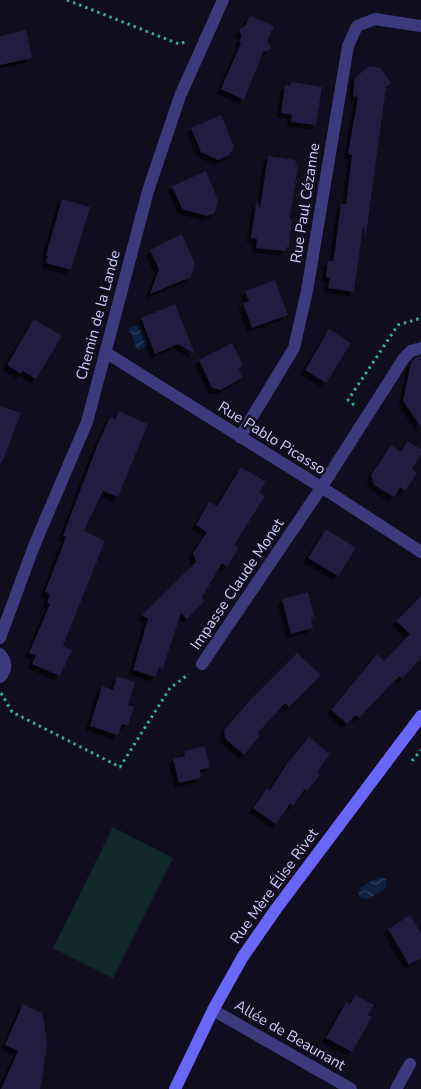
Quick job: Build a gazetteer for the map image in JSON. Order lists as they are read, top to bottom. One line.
{"streets":{"street":["Rue Paul Cézanne","Chemin de la Lande","Rue Pablo Picasso","Impasse Claude Monet","Rue Mère Élise Rivet","Allée de Beaunant"]},"crossings":[["Rue Paul Cézanne","Rue Pablo Picasso"],["Chemin de la Lande","Rue Pablo Picasso"],["Rue Pablo Picasso","Impasse Claude Monet"],["Rue Mère Élise Rivet","Allée de Beaunant"]]}
